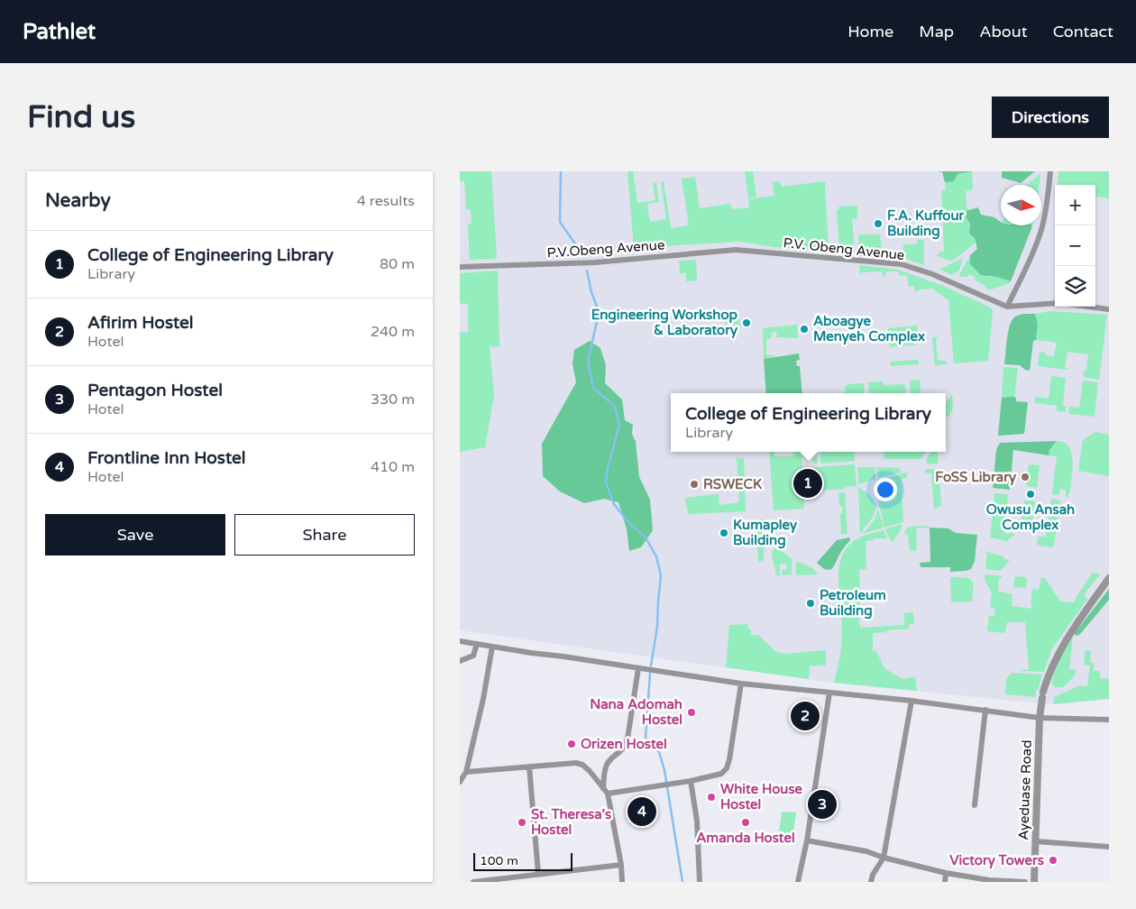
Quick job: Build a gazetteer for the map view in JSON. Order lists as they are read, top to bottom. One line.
{"streets":{"street":["P.V.Obeng Avenue","P.V. Obeng Avenue","Ayeduase Road"]},"crossings":[["P.V.Obeng Avenue","P.V. Obeng Avenue"]],"places":["F.A. Kuffour Building","Engineering Workshop & Laboratory","Aboagye Menyeh Complex","FoSS Library","RSWECK","Owusu Ansah Complex","Kumapley Building","Petroleum Building","Nana Adomah Hostel","Orizen Hostel","White House Hostel","St. Theresa's Hostel","Amanda Hostel","Victory Towers"],"scale_bar":"100 m","north":"right","page":{"header":"Pathlet","nav":["Home","Map","About","Contact"],"buttons":["Directions",["Save","Share"]],"title":"Find us","heading":["Nearby","4 results"],"map_buttons":["+","−"],"list":[{"mark":"1","name":"College of Engineering Library","note":"Library","value":"80 m"},{"mark":"2","name":"Afirim Hostel","note":"Hotel","value":"240 m"},{"mark":"3","name":"Pentagon Hostel","note":"Hotel","value":"330 m"},{"mark":"4","name":"Frontline Inn Hostel","note":"Hotel","value":"410 m"}],"popup":["College of Engineering Library","Library"],"pins":["1","2","3","4"],"scale":"100 m"}}
